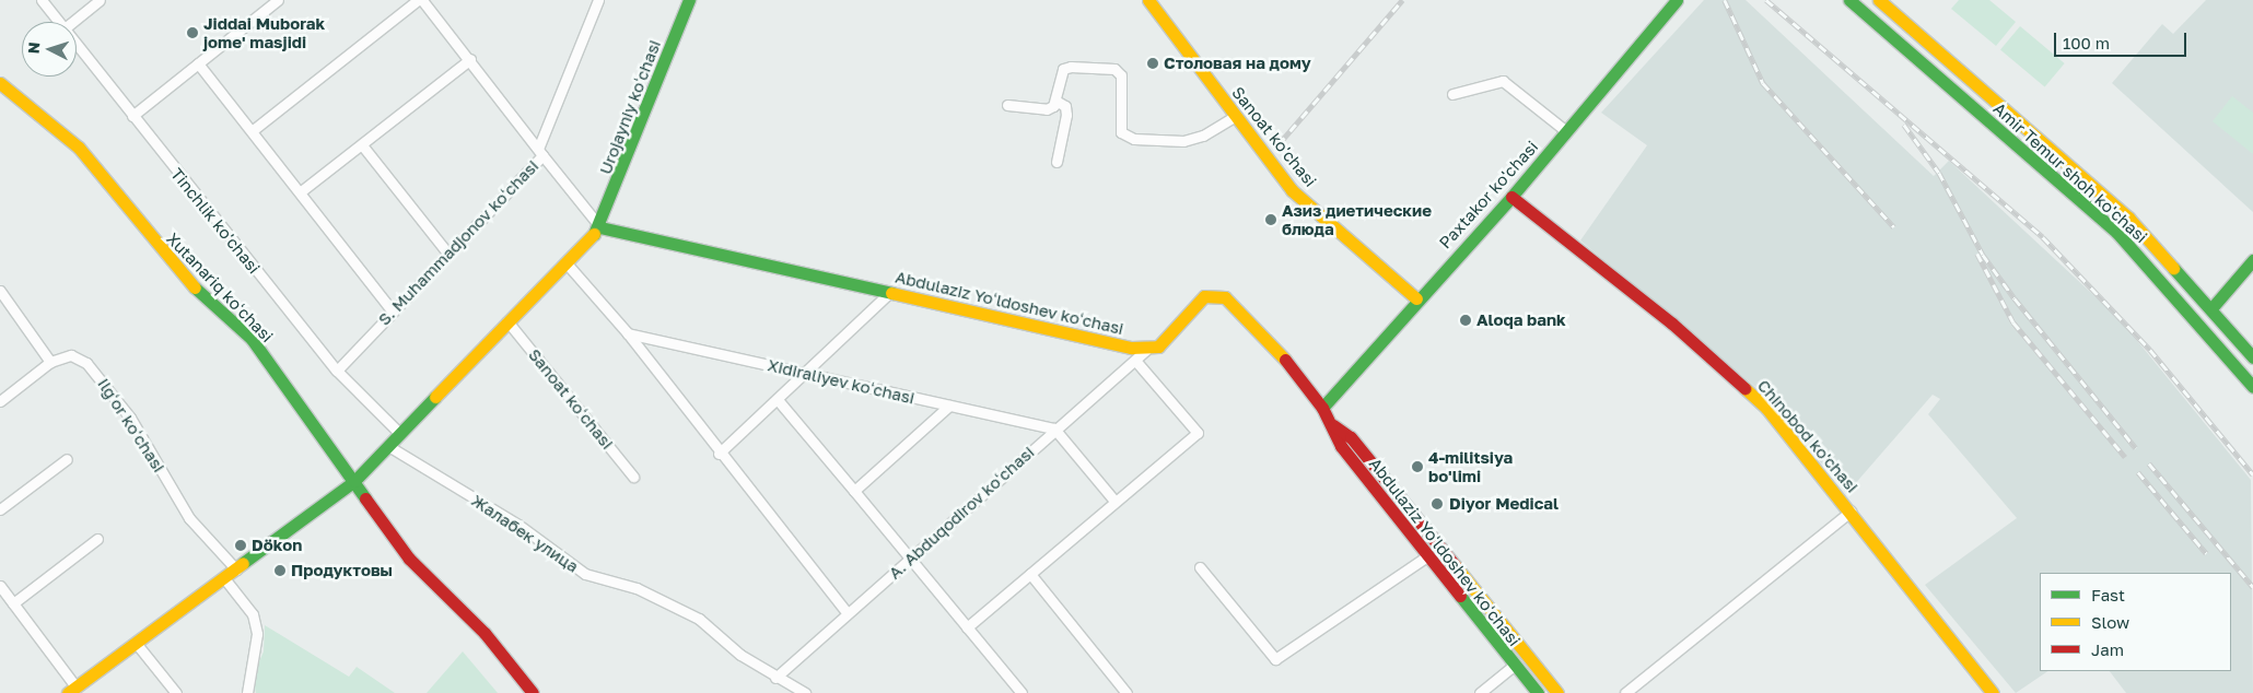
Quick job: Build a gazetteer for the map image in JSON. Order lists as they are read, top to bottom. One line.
{"streets":{"main road":["Urоjayniy koʻchasi","Sanoat ko'chasi","Amir Temur shoh ko'chasi","Paxtakor ko'chasi","Xutanariq koʻchasi","Abdulaziz Yoʻldoshev koʻchasi","Chinobod ko'chasi"],"street":["Tinchlik ko'chasi","S. Muhammadjonov koʻchasi","Xidiraliyev koʻchasi","Sanoat koʻchasi","Ilgʻor koʻchasi","A. Abduqodirov koʻchasi","Жалабек улица"]},"crossings":[["Urоjayniy koʻchasi","Abdulaziz Yoʻldoshev koʻchasi"],["Sanoat ko'chasi","Paxtakor ko'chasi"],["Paxtakor ko'chasi","Abdulaziz Yoʻldoshev koʻchasi"],["Paxtakor ko'chasi","Chinobod ko'chasi"],["Tinchlik ko'chasi","S. Muhammadjonov koʻchasi"],["Abdulaziz Yoʻldoshev koʻchasi","A. Abduqodirov koʻchasi"],["Xidiraliyev koʻchasi","A. Abduqodirov koʻchasi"],["A. Abduqodirov koʻchasi","Жалабек улица"]],"places":["Jiddai Muborak jome' masjidi","Столовая на дому","Азиз диетические блюда","Aloqa bank","4-militsiya bo'limi","Diyor Medical","Dökon","Продуктовы"],"legend":["Fast","Slow","Jam"],"scale_bar":"100 m","north":"left"}
